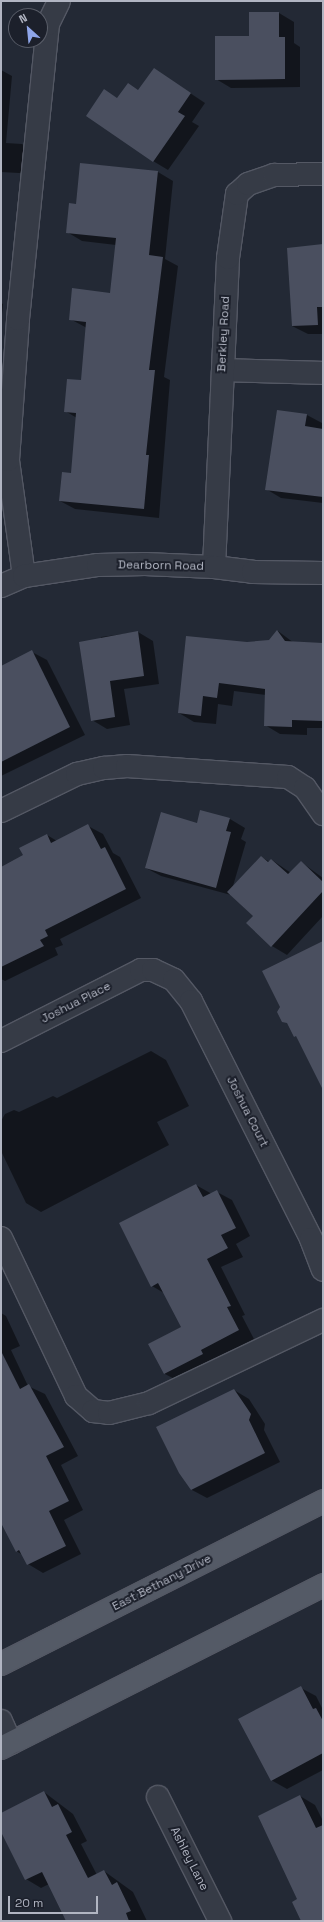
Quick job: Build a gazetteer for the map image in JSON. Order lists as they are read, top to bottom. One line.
{"streets":{"main road":["East Bethany Drive"],"street":["Berkley Road","Dearborn Road","Joshua Place","Joshua Court","Ashley Lane"]},"crossings":[["Berkley Road","Dearborn Road"],["Joshua Place","Joshua Court"]],"scale_bar":"20 m","north":"top left"}
